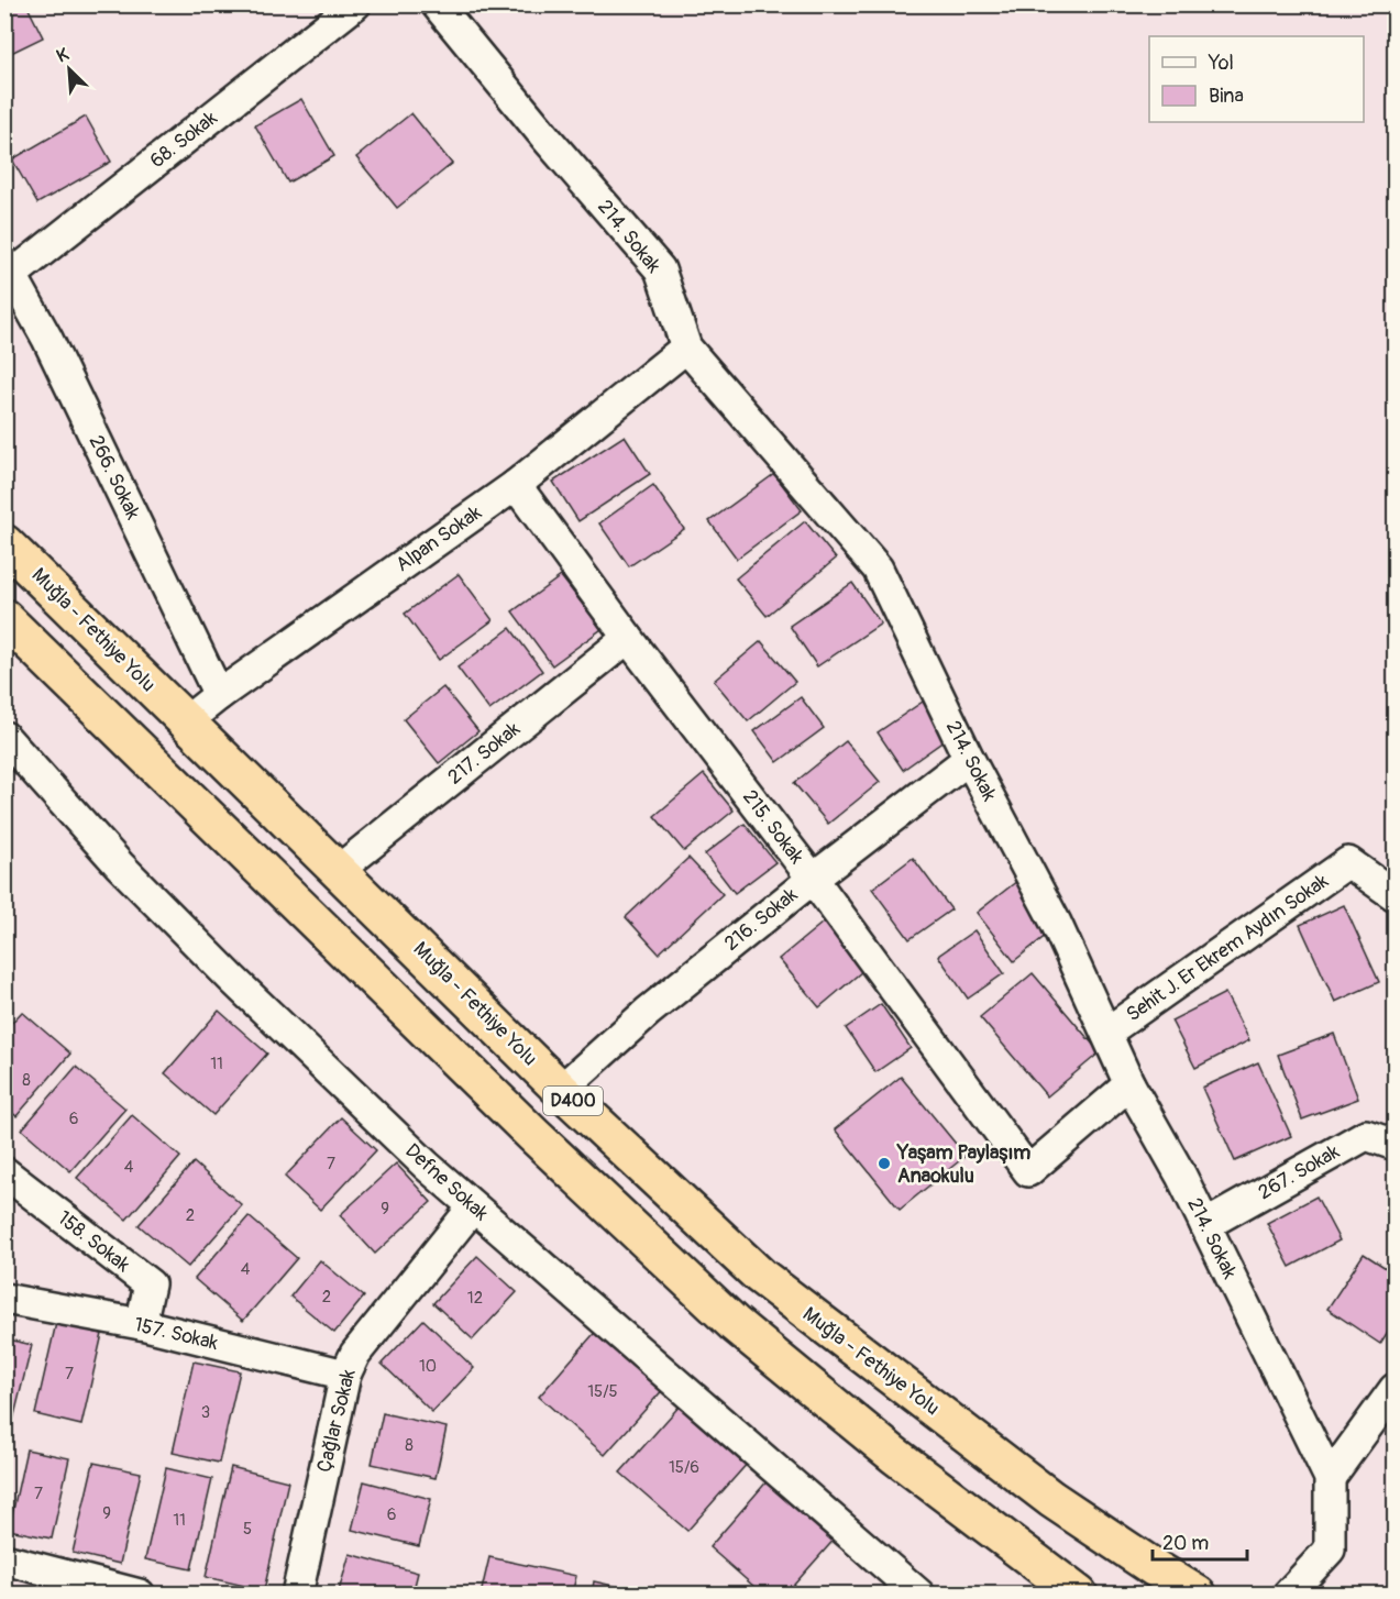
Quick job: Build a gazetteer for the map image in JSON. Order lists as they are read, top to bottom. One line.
{"streets":{"highway":["Muğla - Fethiye Yolu","D400"],"street":["68. Sokak","214. Sokak","266. Sokak","Alpan Sokak","217. Sokak","215. Sokak","216. Sokak","Sehit J. Er Ekrem Aydın Sokak","267. Sokak","Defne Sokak","158. Sokak","157. Sokak","Çağlar Sokak"]},"crossings":[["68. Sokak","266. Sokak"],["214. Sokak","Alpan Sokak"],["214. Sokak","215. Sokak"],["214. Sokak","216. Sokak"],["214. Sokak","Sehit J. Er Ekrem Aydın Sokak"],["214. Sokak","267. Sokak"],["266. Sokak","Alpan Sokak"],["Alpan Sokak","Muğla - Fethiye Yolu"],["Alpan Sokak","215. Sokak"],["Muğla - Fethiye Yolu","217. Sokak"],["Muğla - Fethiye Yolu","216. Sokak"],["217. Sokak","215. Sokak"],["215. Sokak","216. Sokak"],["Defne Sokak","Çağlar Sokak"],["158. Sokak","157. Sokak"],["157. Sokak","Çağlar Sokak"]],"places":["Yaşam Paylaşım Anaokulu"],"house_numbers":["11","8","6","7","4","9","2","4","2","12","10","7","15/5","3","8","15/6","7","9","6","11","5"],"legend":["Yol","Bina"],"scale_bar":"20 m","north":"top left"}
